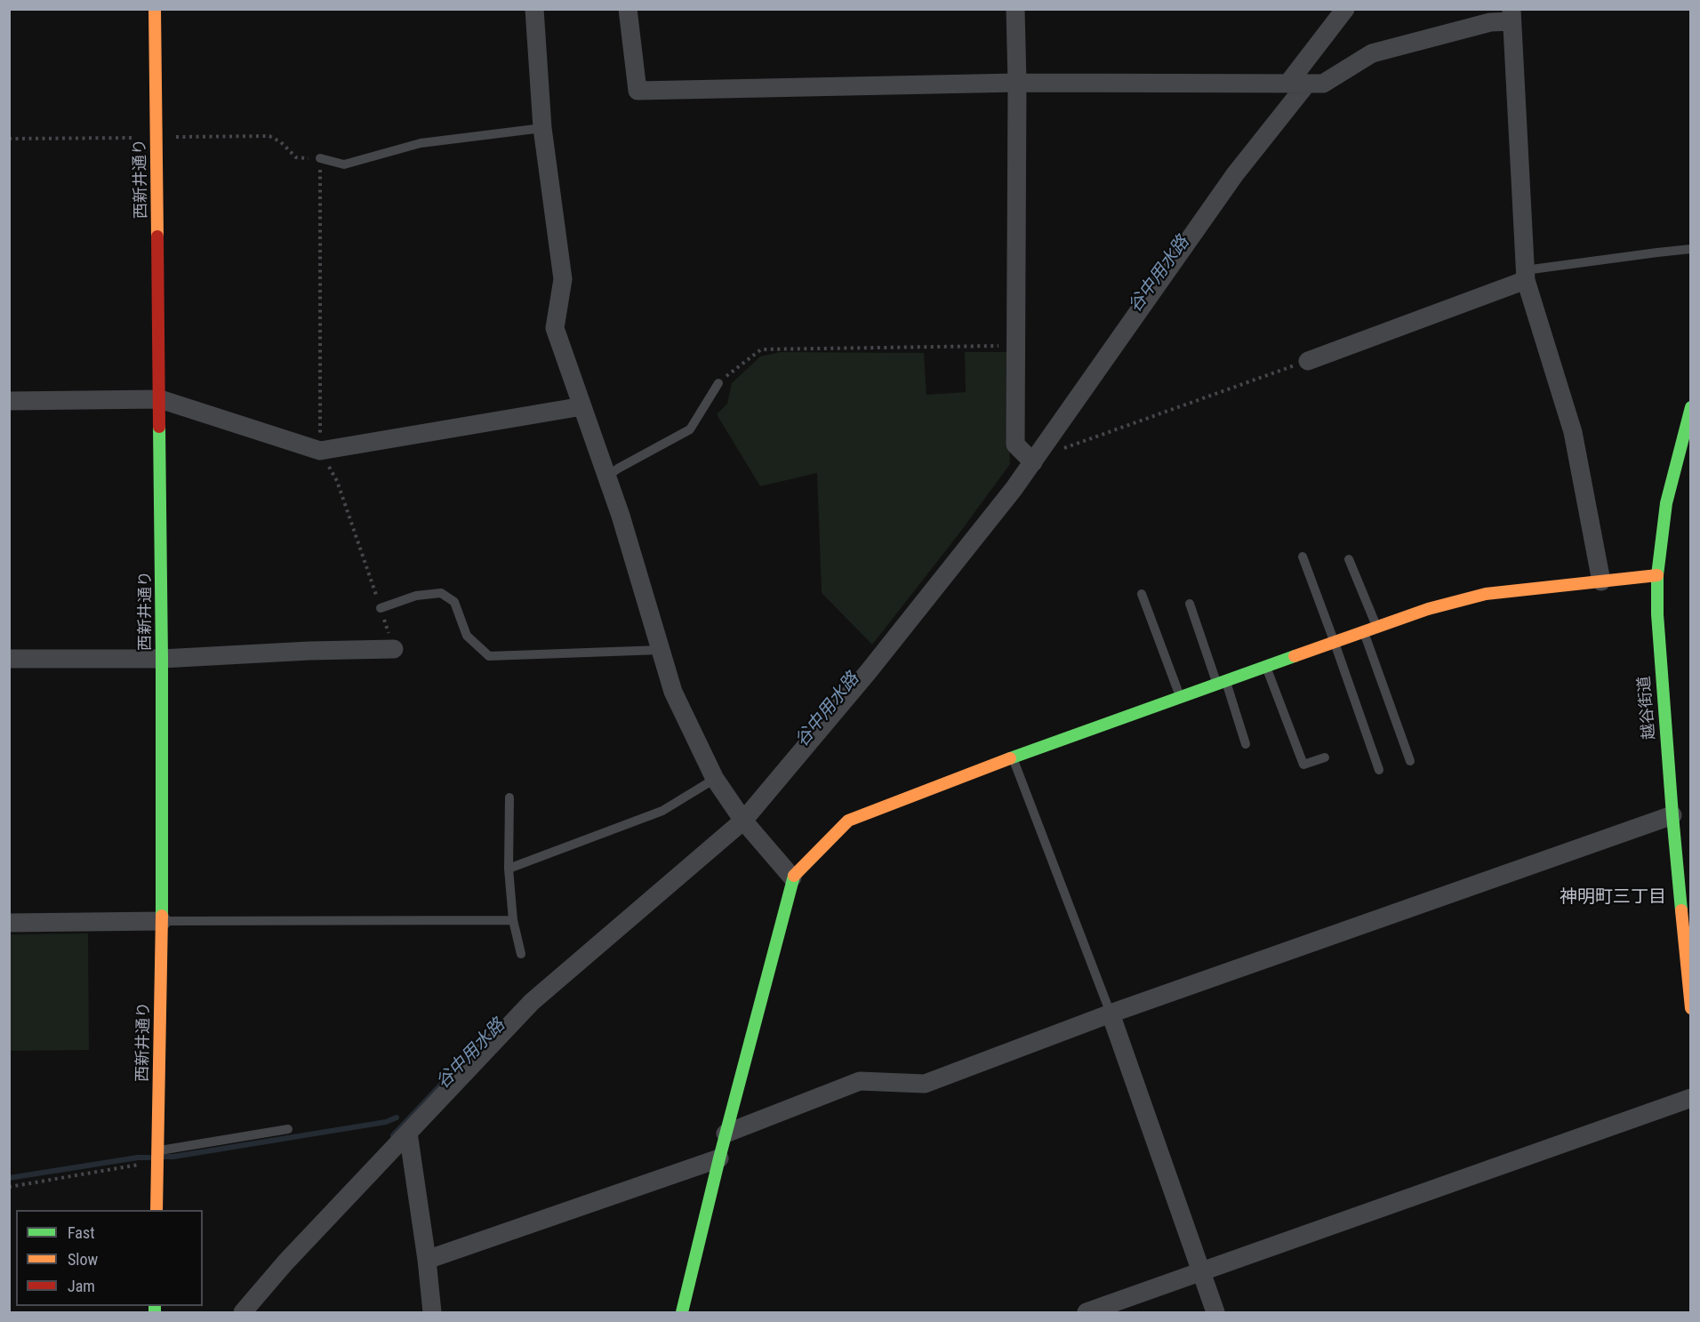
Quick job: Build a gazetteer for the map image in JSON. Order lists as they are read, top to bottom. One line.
{"streets":{"street":["西新井通り","越谷街道"]},"districts":["神明町三丁目"],"water":["谷中用水路"],"legend":["Fast","Slow","Jam"]}
